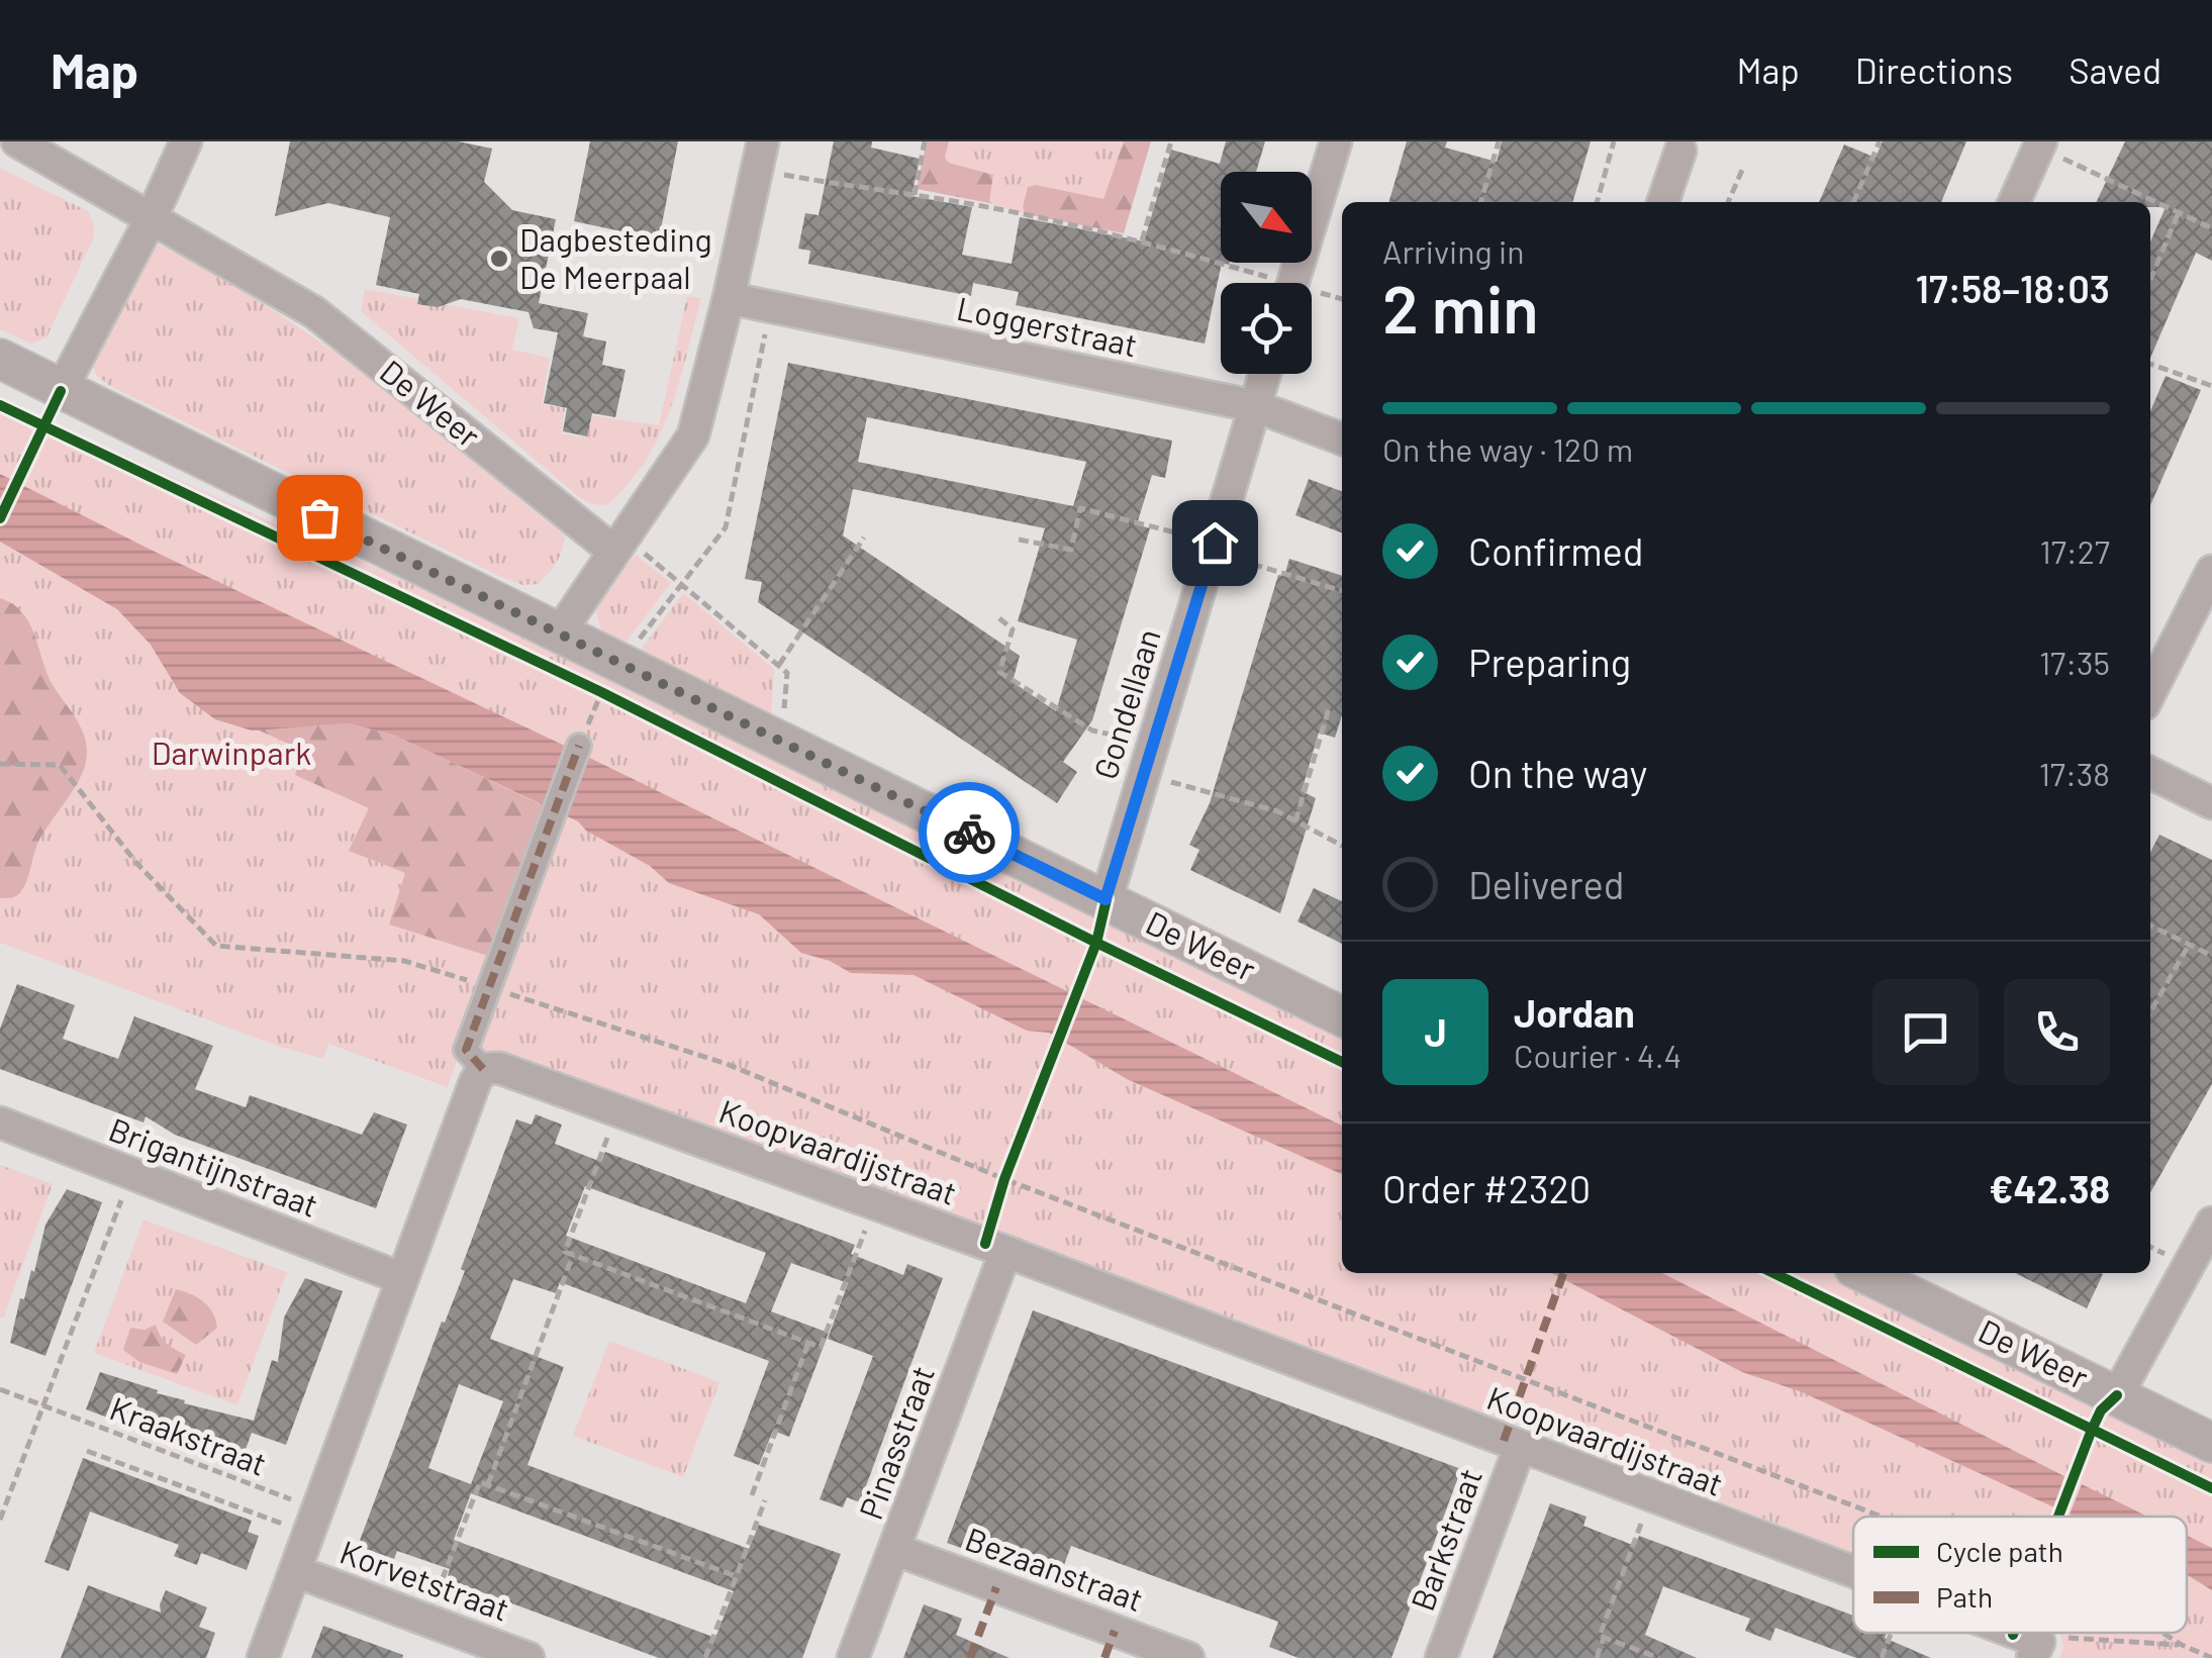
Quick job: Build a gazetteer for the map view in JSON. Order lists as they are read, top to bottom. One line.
{"streets":{"street":["Loggerstraat","De Weer","Gondellaan","Koopvaardijstraat","Brigantijnstraat","Pinasstraat","Barkstraat","Bezaanstraat","Korvetstraat"],"path":["Kraakstraat"]},"crossings":[["Loggerstraat","Gondellaan"],["De Weer","Gondellaan"],["Koopvaardijstraat","Pinasstraat"],["Koopvaardijstraat","Barkstraat"],["Pinasstraat","Bezaanstraat"]],"parks":["Darwinpark"],"places":["Dagbesteding De Meerpaal"],"legend":["Cycle path","Path"],"north":"bottom right","page":{"header":"Map","nav":["Map","Directions","Saved"],"heading":["2 min","Arriving in","17:58–18:03"],"panel":["Jordan","Courier · 4.4","Order #2320","€42.38"],"bar":"On the way · 120 m","list":[["Confirmed","17:27"],["Preparing","17:35"],["On the way","17:38"],"Delivered"],"round":"J"}}
